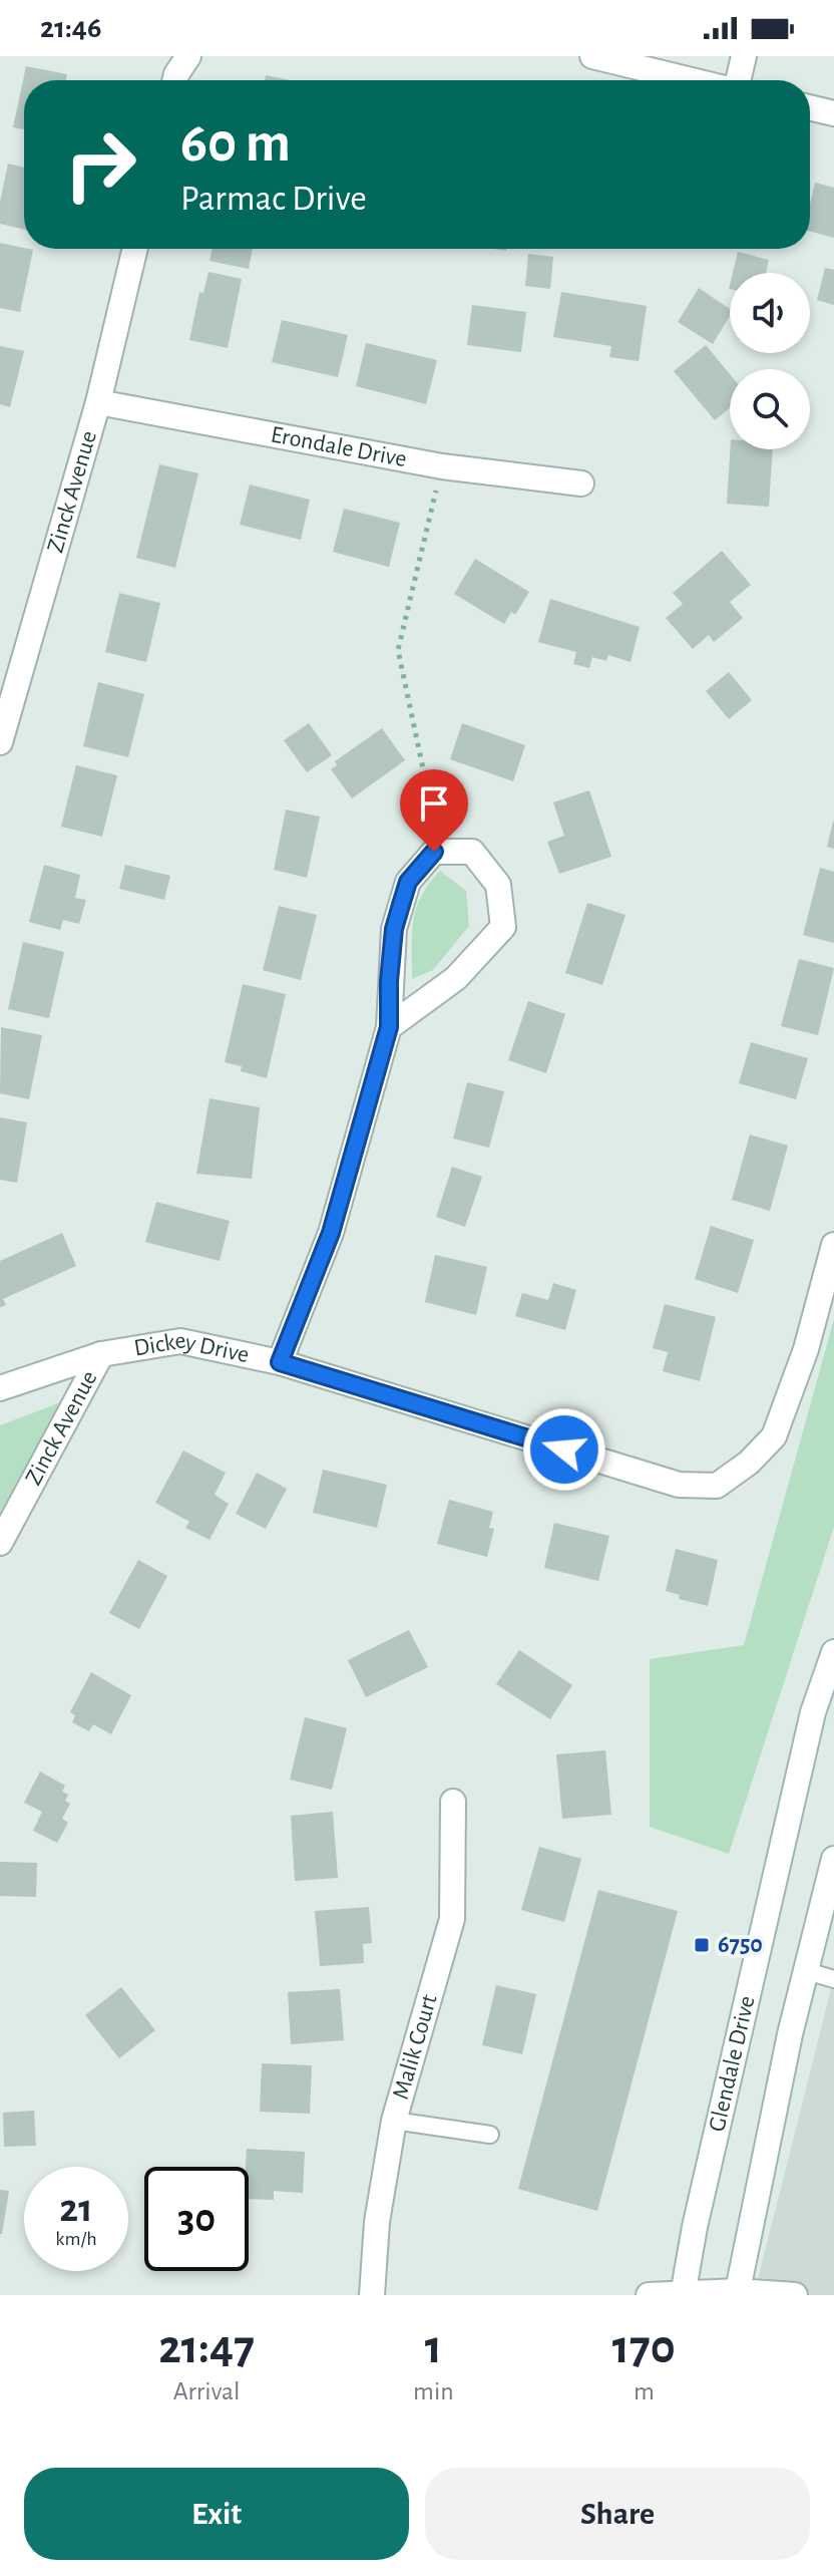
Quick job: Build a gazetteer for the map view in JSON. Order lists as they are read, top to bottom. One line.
{"streets":{"street":["Erondale Drive","Zinck Avenue","Dickey Drive","Malik Court","Glendale Drive"]},"crossings":[["Erondale Drive","Zinck Avenue"],["Zinck Avenue","Dickey Drive"]],"places":{"transit":["6750"]},"page":{"status":"21:46","turn":["60 m","Parmac Drive"],"speed":"21 km/h","limit":"30","eta":["21:47","Arrival","1","min","170","m"],"buttons":["Exit","Share"]}}
